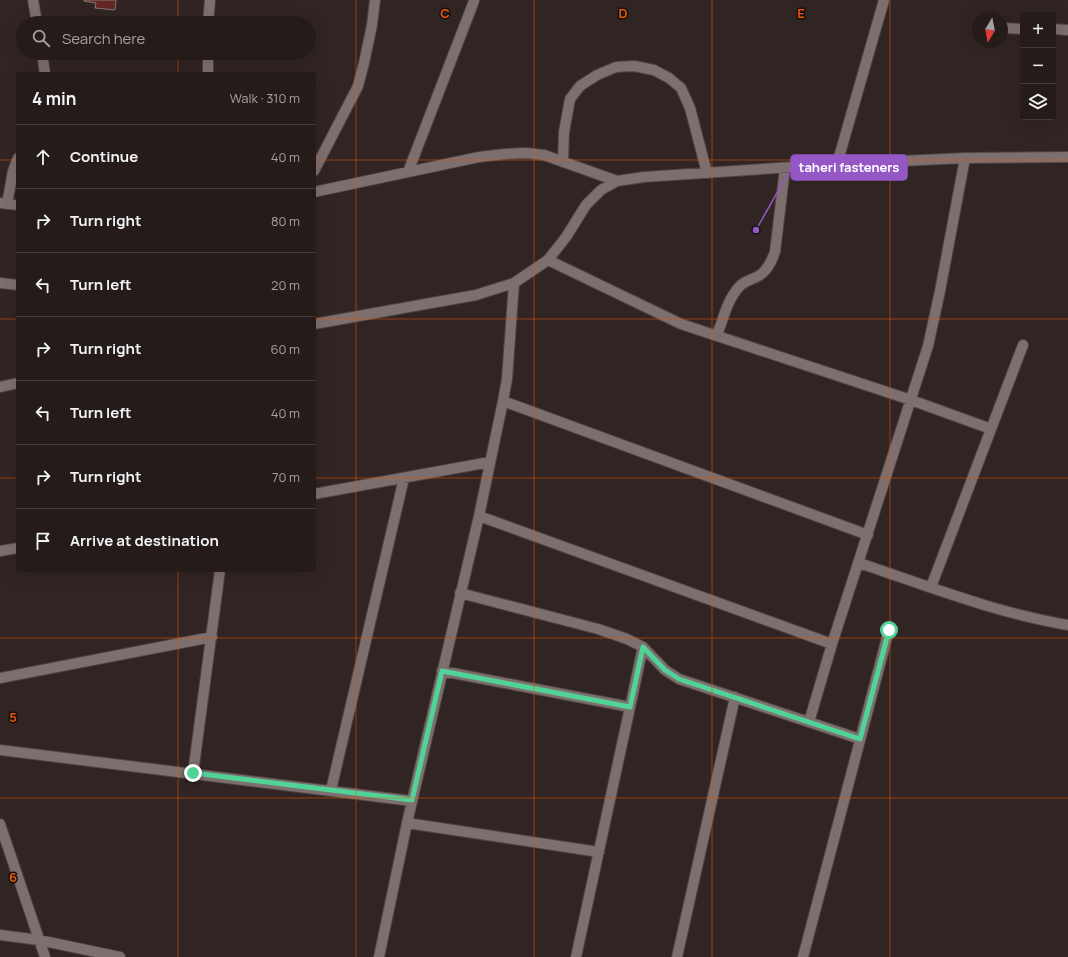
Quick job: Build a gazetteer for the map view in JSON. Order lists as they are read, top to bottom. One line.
{"places":["taheri fasteners"],"north":"bottom","page":{"map_buttons":["+","−"],"search":"Search here","heading":["4 min","Walk · 310 m"],"list":[["Continue","40 m"],["Turn right","80 m"],["Turn left","20 m"],["Turn right","60 m"],["Turn left","40 m"],["Turn right","70 m"],"Arrive at destination"]},"grid":{"columns":["C","D","E"],"rows":["5","6"]}}
